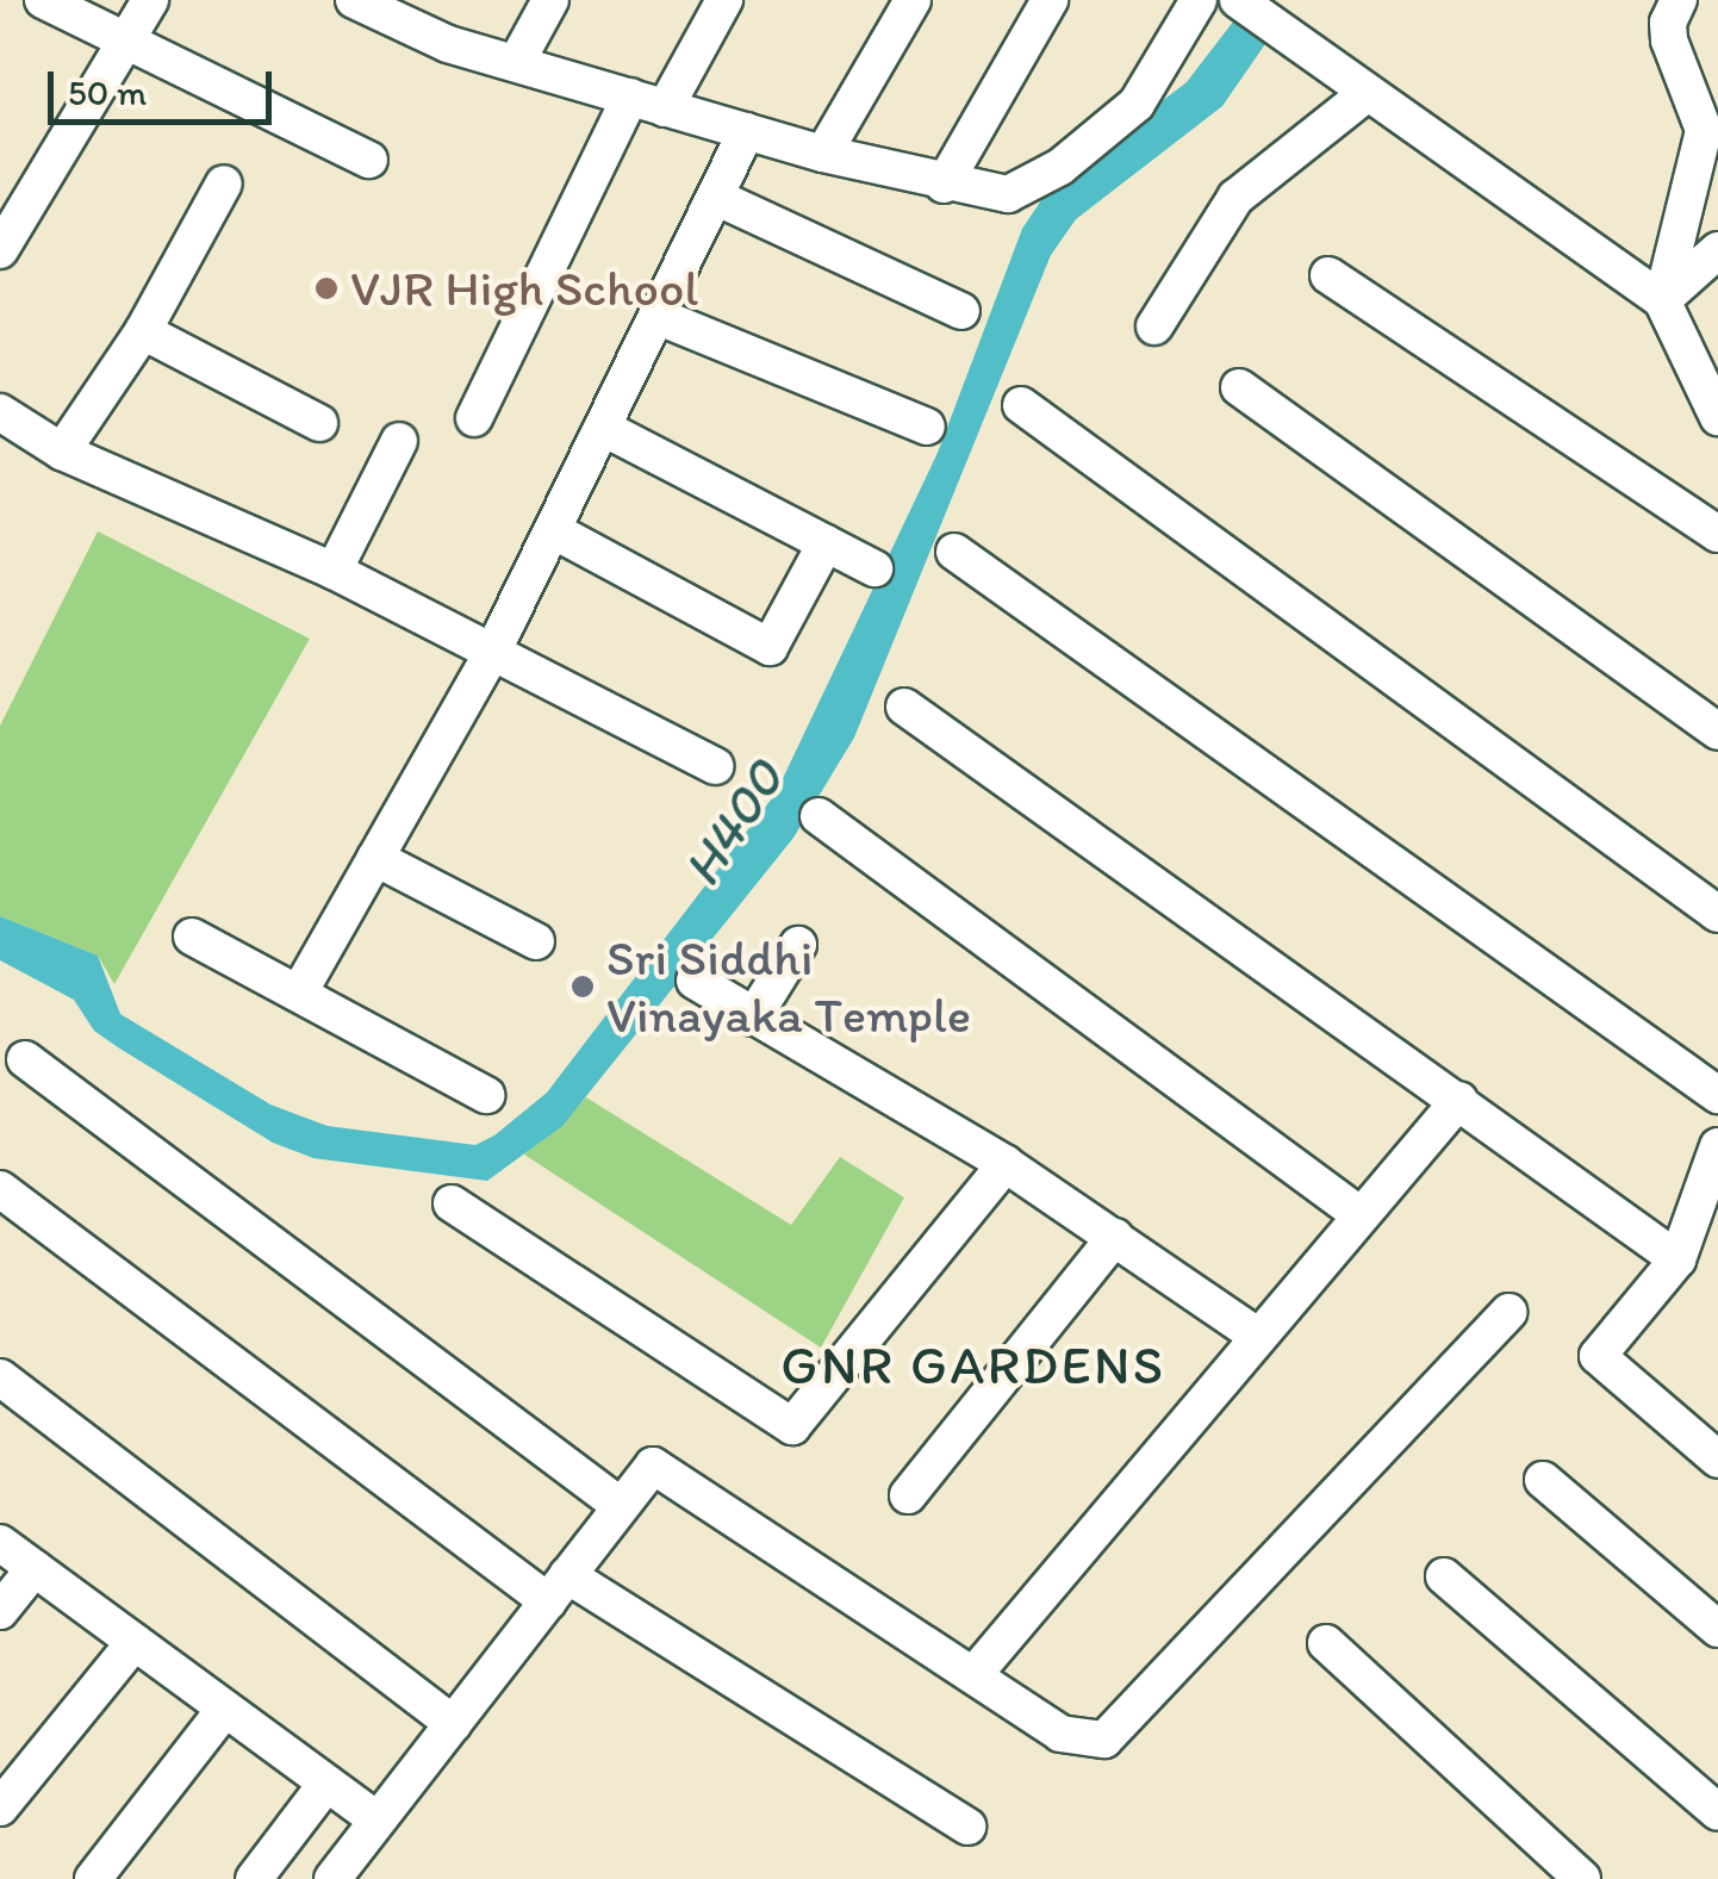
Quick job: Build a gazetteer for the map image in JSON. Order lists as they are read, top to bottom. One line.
{"districts":["GNR GARDENS"],"water":["H400"],"places":["VJR High School","Sri Siddhi Vinayaka Temple"],"scale_bar":"50 m"}
